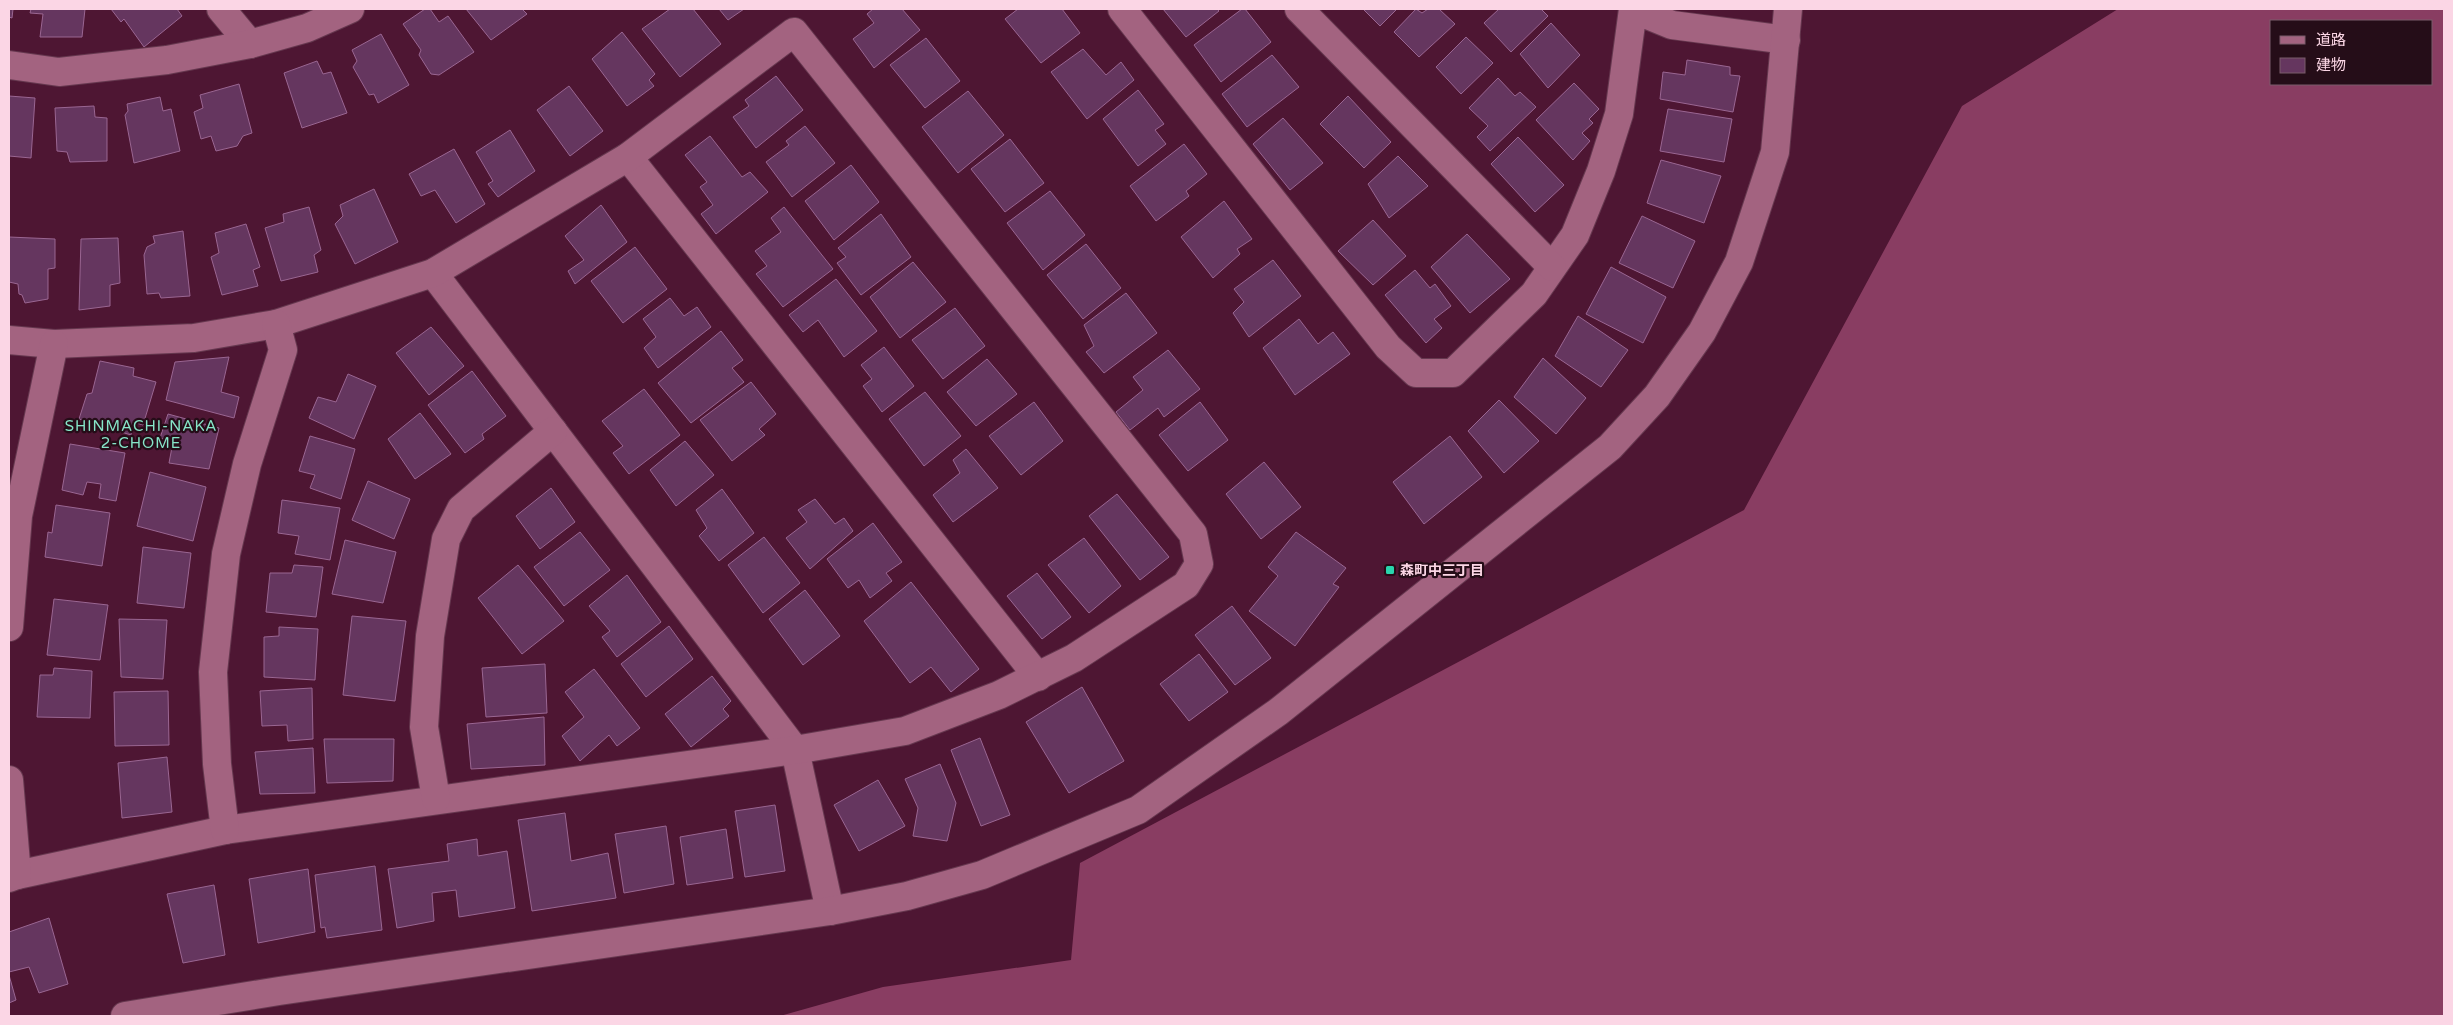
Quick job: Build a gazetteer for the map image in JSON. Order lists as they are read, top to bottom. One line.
{"districts":["SHINMACHI-NAKA 2-CHOME"],"places":{"transit":["森町中三丁目"]},"legend":["道路","建物"]}
